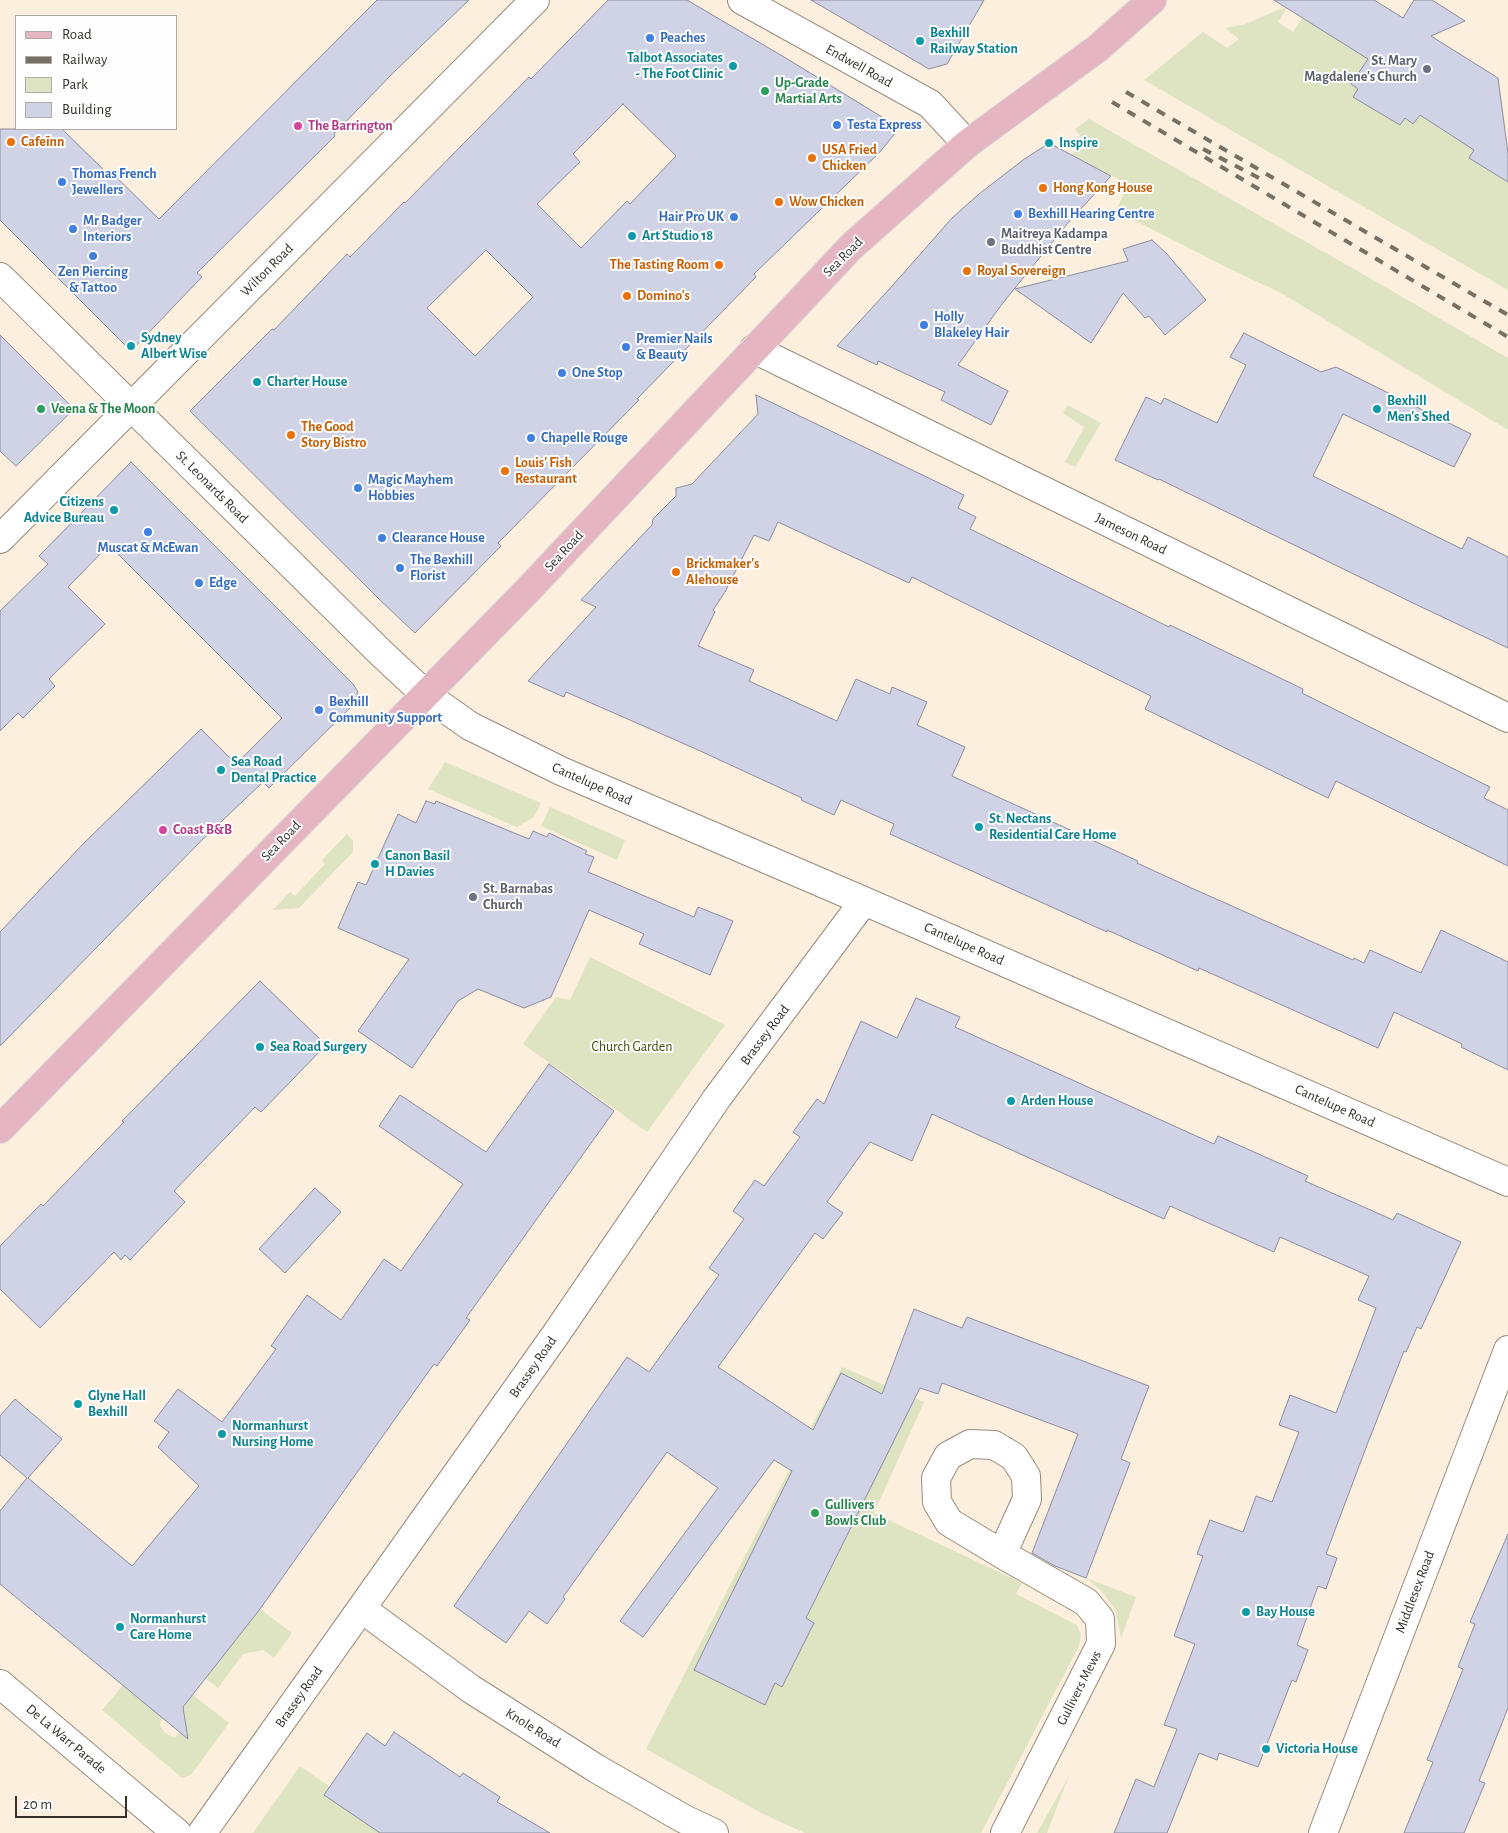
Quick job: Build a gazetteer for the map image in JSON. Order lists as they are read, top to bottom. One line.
{"streets":{"main road":["Sea Road"],"street":["Endwell Road","Wilton Road","St. Leonards Road","Jameson Road","Cantelupe Road","Brassey Road","Middlesex Road","Gullivers Mews","Knole Road","De La Warr Parade"]},"crossings":[["Endwell Road","Sea Road"],["Sea Road","St. Leonards Road"],["Sea Road","Jameson Road"],["Sea Road","Cantelupe Road"],["Wilton Road","St. Leonards Road"],["St. Leonards Road","Cantelupe Road"],["Cantelupe Road","Brassey Road"],["Brassey Road","Knole Road"]],"parks":["Church Garden"],"places":["Peaches","Bexhill Railway Station","Talbot Associates - The Foot Clinic","St. Mary Magdalene's Church","Up-Grade Martial Arts","Testa Express","The Barrington","Cafe~inn","Inspire","USA Fried Chicken","Thomas French Jewellers","Hong Kong House","Wow Chicken","Bexhill Hearing Centre","Hair Pro UK","Mr Badger Interiors","Art Studio 18","Maitreya Kadampa Buddhist Centre","Zen Piercing & Tattoo","The Tasting Room","Royal Sovereign","Domino's","Holly Blakeley Hair","Sydney Albert Wise","Premier Nails & Beauty","One Stop","Charter House","Veena & The Moon","Bexhill Men's Shed","The Good Story Bistro","Chapelle Rouge","Louis' Fish Restaurant","Magic Mayhem Hobbies","Citizens Advice Bureau","Muscat & McEwan","Clearance House","The Bexhill Florist","Brickmaker's Alehouse","Edge","Bexhill Community Support","Sea Road Dental Practice","St. Nectans Residential Care Home","Coast B&B","Canon Basil H Davies","St. Barnabas Church","Sea Road Surgery","Arden House","Glyne Hall Bexhill","Normanhurst Nursing Home","Gullivers Bowls Club","Bay House","Normanhurst Care Home","Victoria House"],"legend":["Road","Railway","Park","Building"],"scale_bar":"20 m"}
